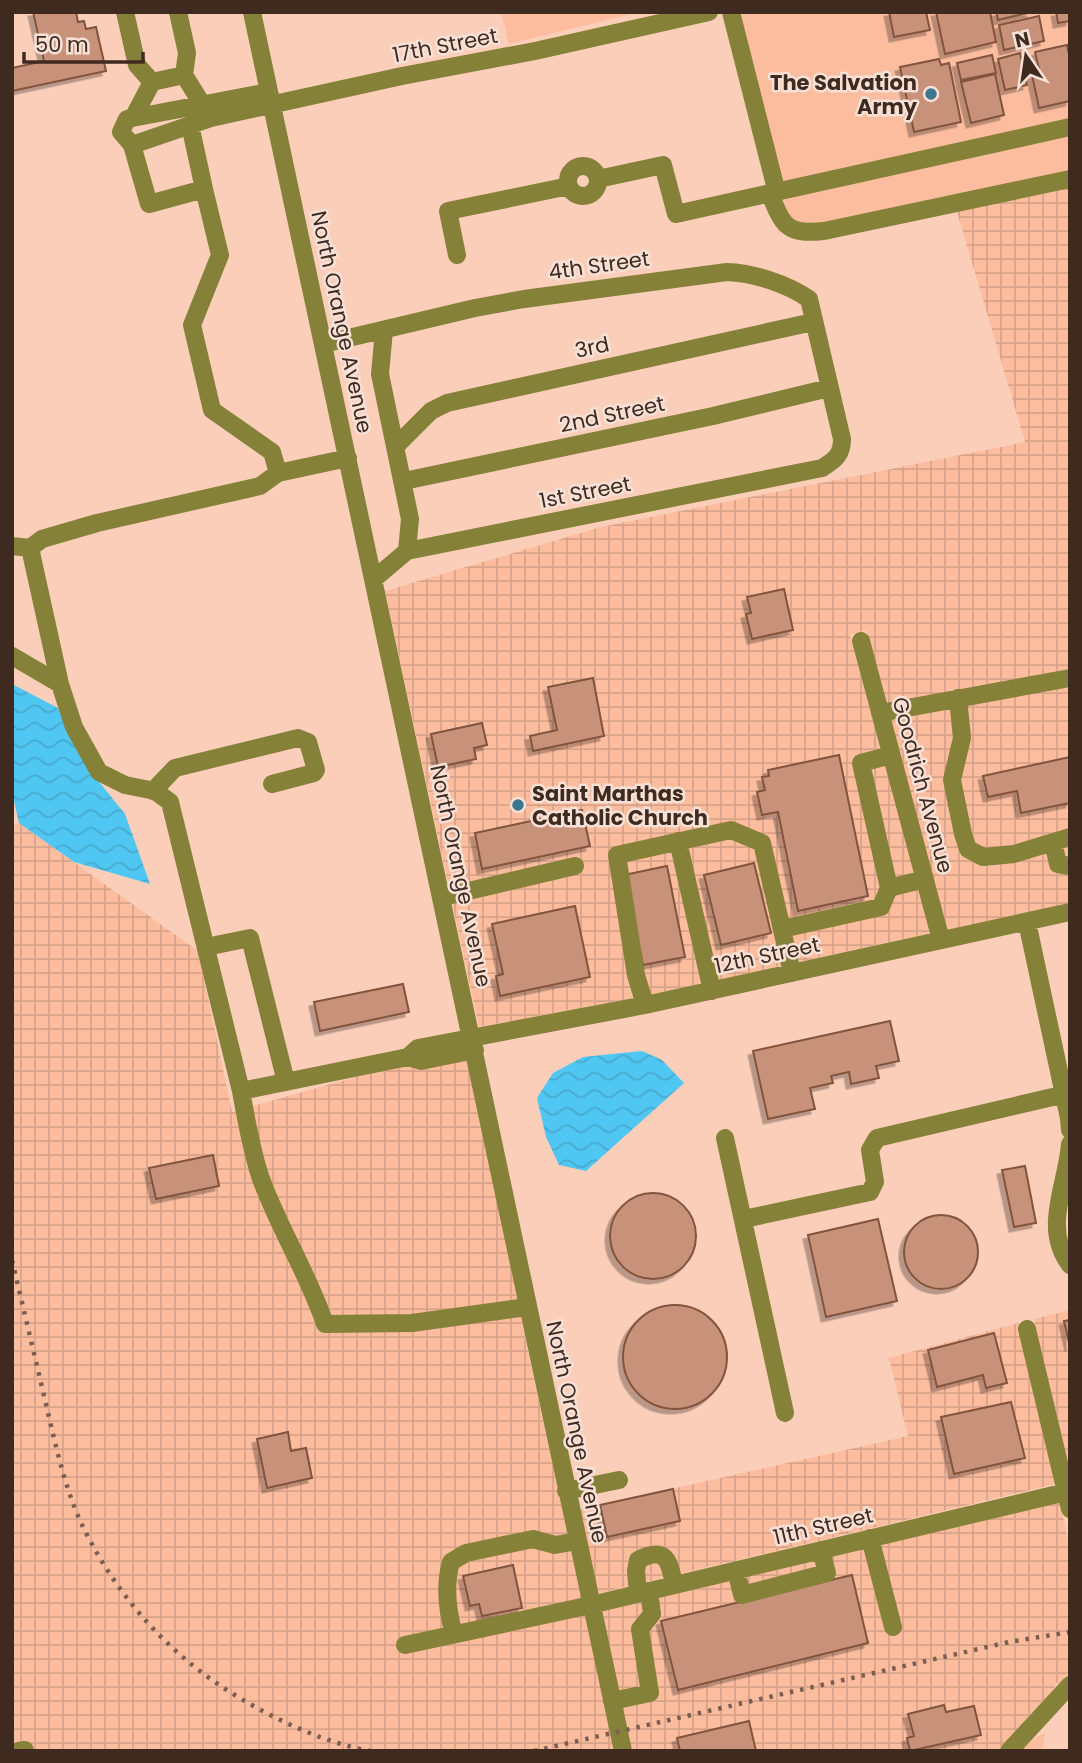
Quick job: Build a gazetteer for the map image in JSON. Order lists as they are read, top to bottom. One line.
{"streets":{"street":["17th Street","4th Street","North Orange Avenue","3rd","2nd Street","1st Street","Goodrich Avenue","12th Street","11th Street"]},"crossings":[["17th Street","North Orange Avenue"],["4th Street","North Orange Avenue"],["4th Street","3rd"],["4th Street","2nd Street"],["4th Street","1st Street"],["North Orange Avenue","12th Street"],["North Orange Avenue","11th Street"],["Goodrich Avenue","12th Street"]],"places":["The Salvation Army","Saint Marthas Catholic Church"],"scale_bar":"50 m","north":"top"}
